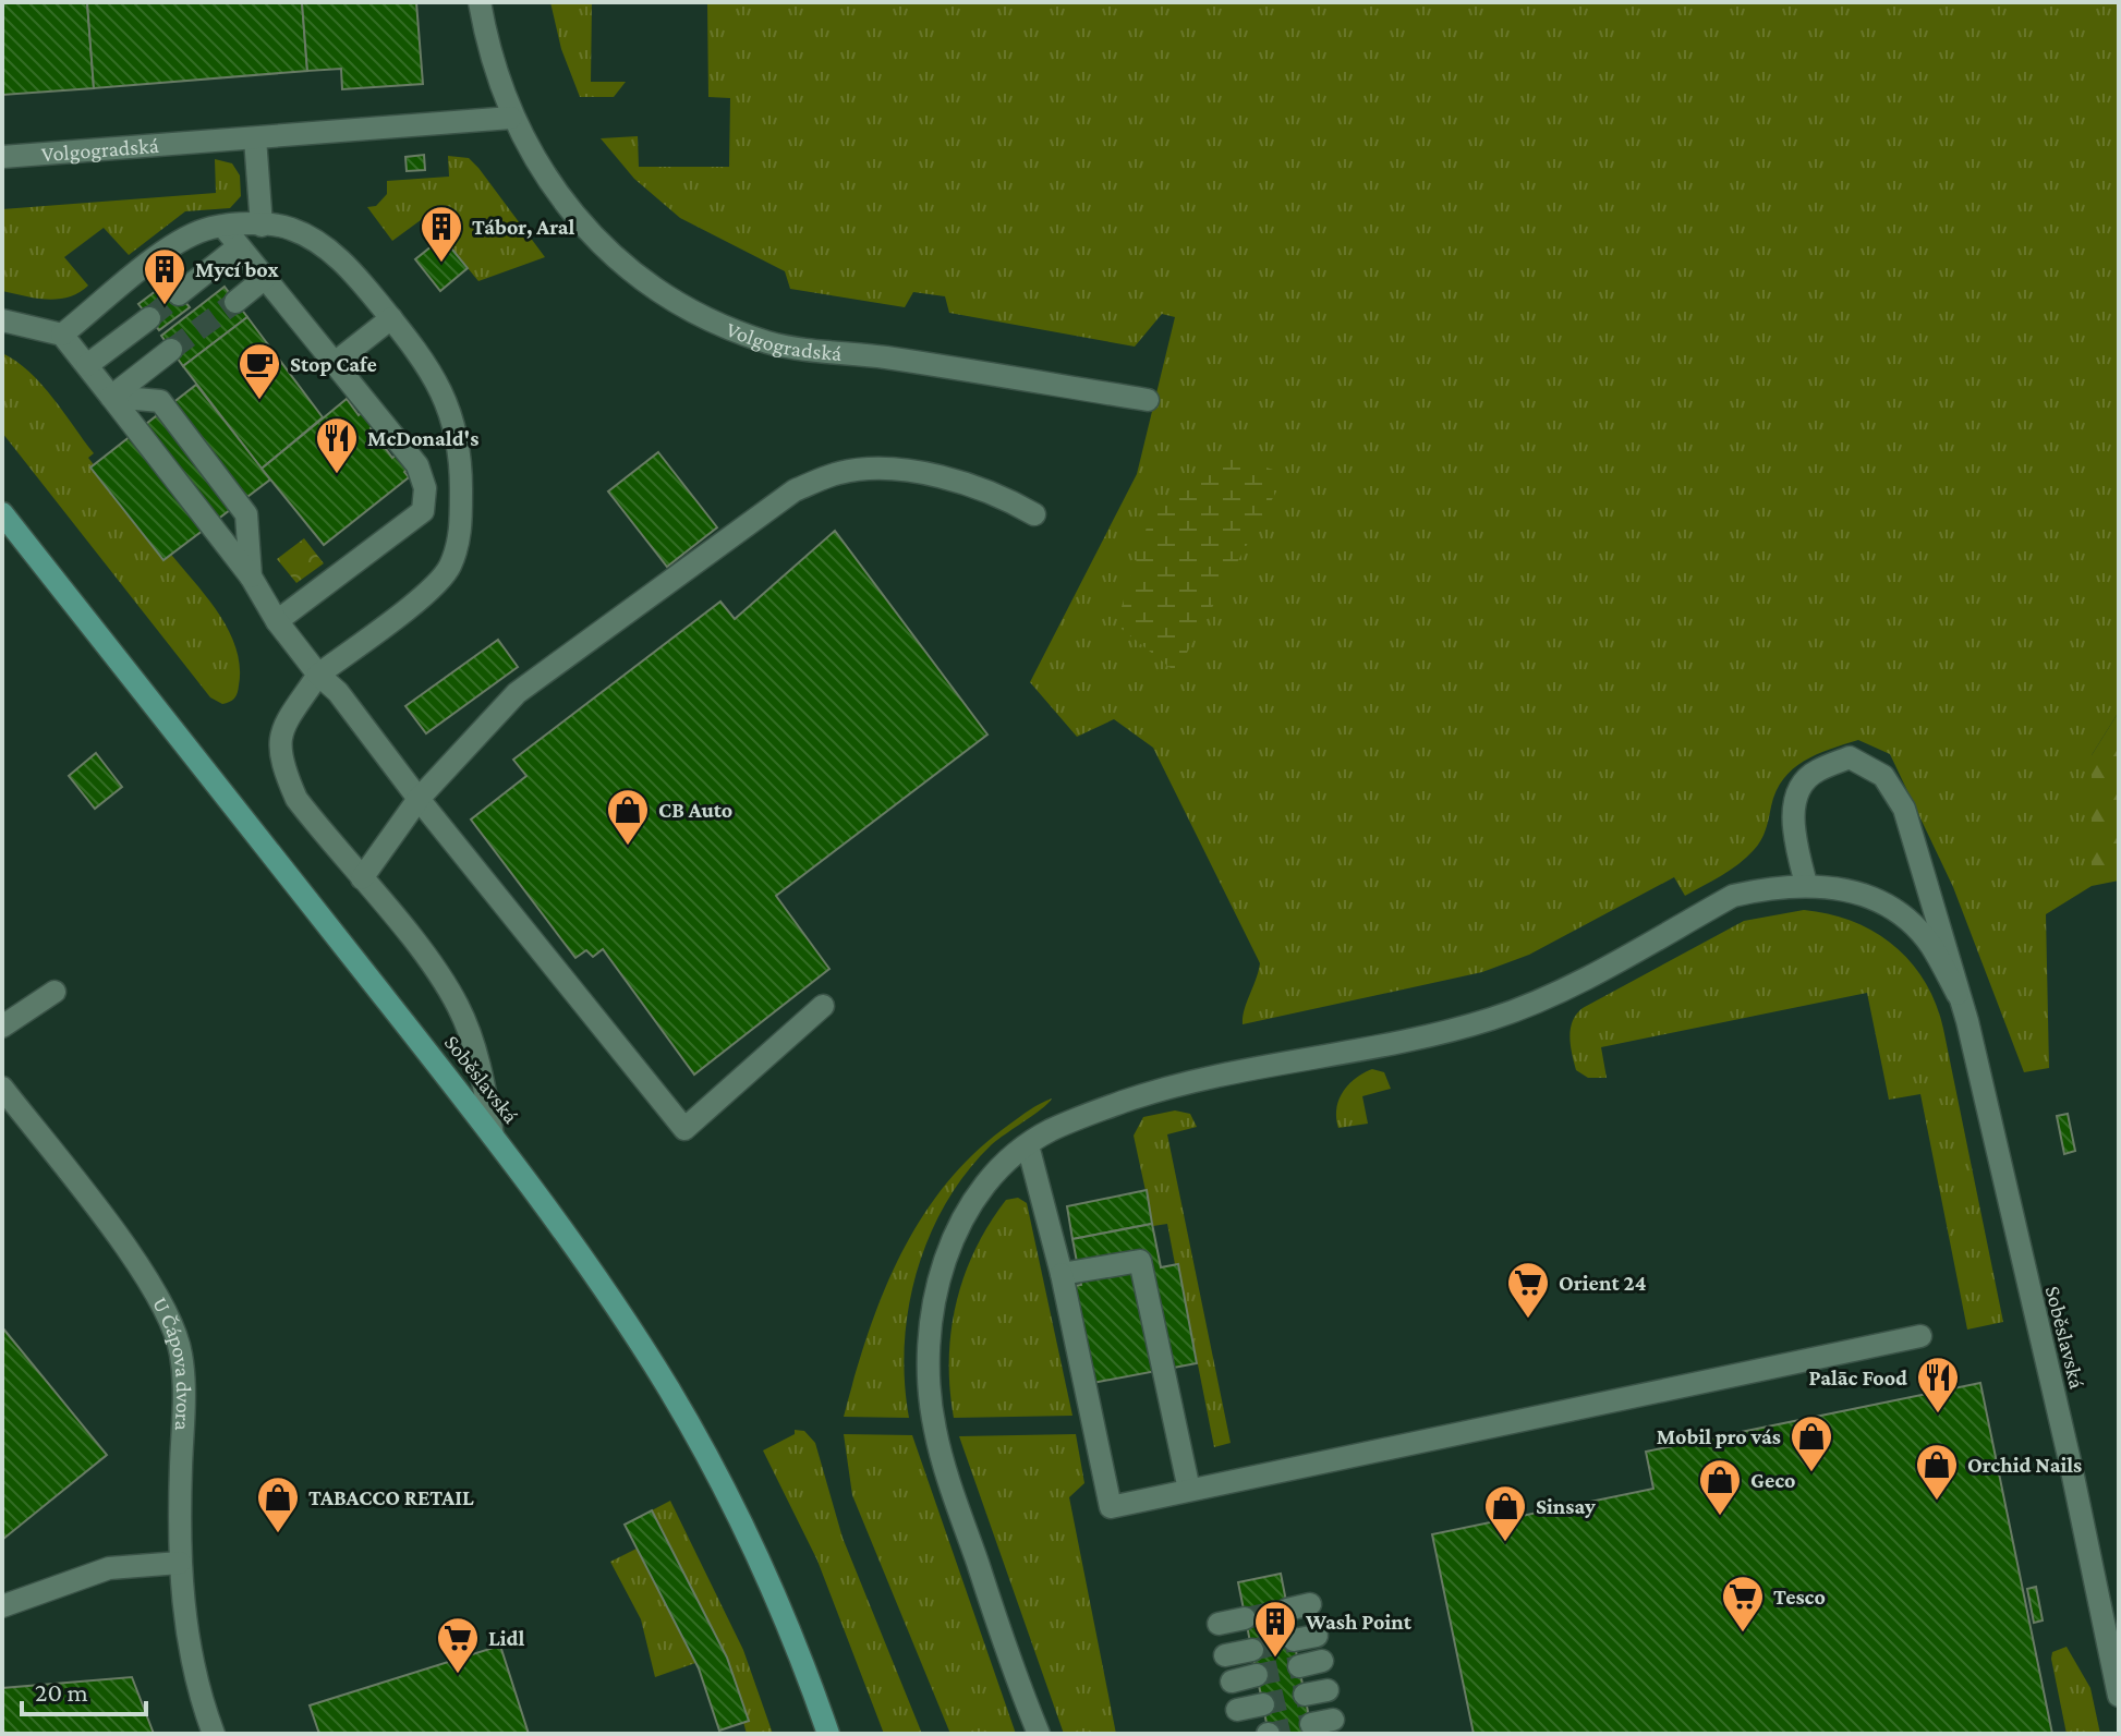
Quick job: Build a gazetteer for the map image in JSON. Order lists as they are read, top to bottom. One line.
{"streets":{"main road":["Soběslavská"],"street":["Volgogradská","U Čápova dvora"]},"places":{"building":["Tábor, Aral","Mycí box","Wash Point"],"cafe":["Stop Cafe"],"restaurant":["McDonald's","Palāc Food"],"shop":["CB Auto","Mobil pro vás","Orchid Nails","Geco","TABACCO RETAIL","Sinsay"],"supermarket":["Orient 24","Tesco","Lidl"]},"scale_bar":"20 m"}
